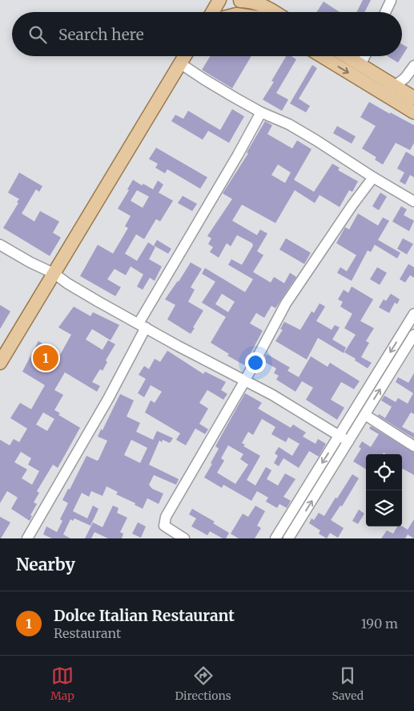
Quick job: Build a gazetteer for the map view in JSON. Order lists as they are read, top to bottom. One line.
{"page":{"search":"Search here","pins":"1","heading":"Nearby","list":[{"mark":"1","name":"Dolce Italian Restaurant","note":"Restaurant","value":"190 m"}],"nav":["Map","Directions","Saved"]}}
